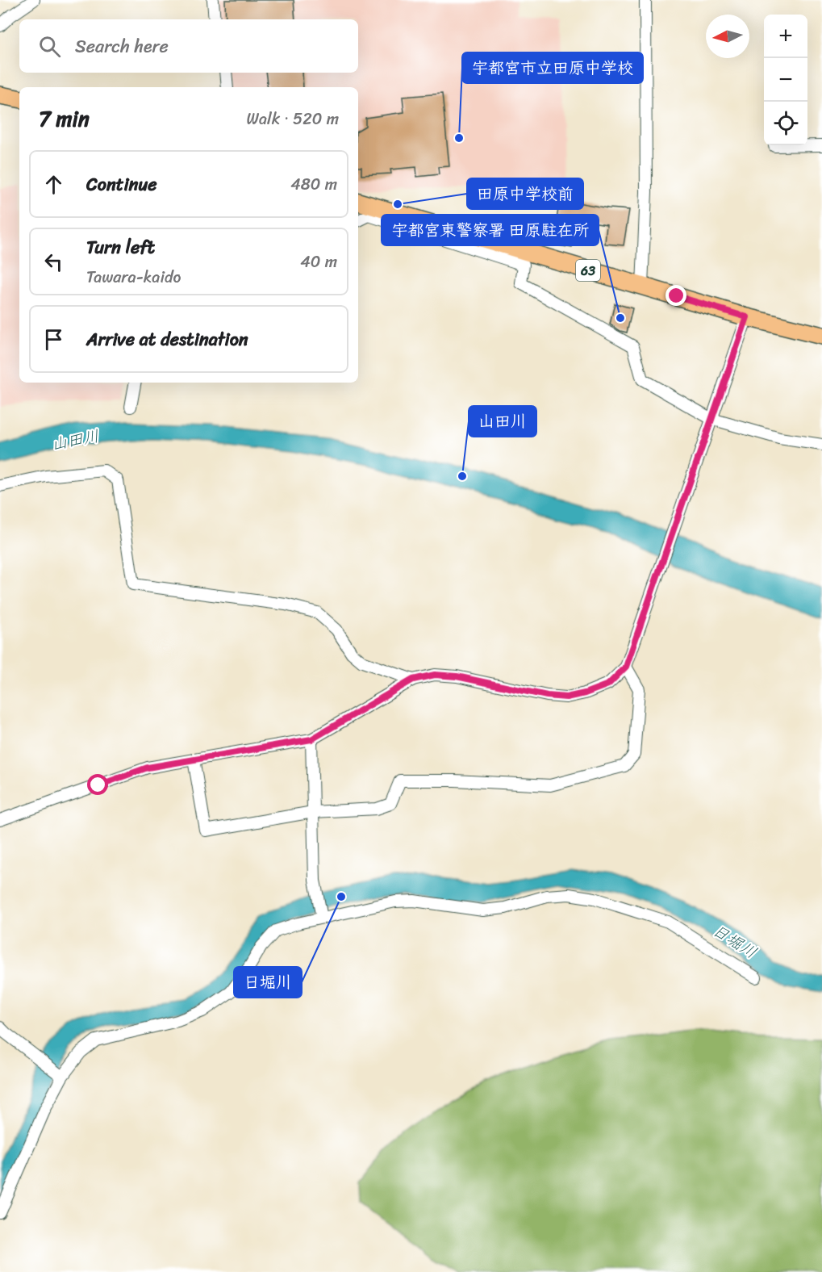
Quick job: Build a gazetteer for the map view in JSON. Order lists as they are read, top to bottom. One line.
{"streets":{"main road":["63"]},"water":["山田川","日堀川"],"places":["宇都宮市立田原中学校","田原中学校前","宇都宮東警察署 田原駐在所","山田川","日堀川"],"north":"left","page":{"map_buttons":["+","−"],"search":"Search here","heading":["7 min","Walk · 520 m"],"list":[["Continue","480 m"],["Turn left","Tawara-kaido","40 m"],"Arrive at destination"]}}
